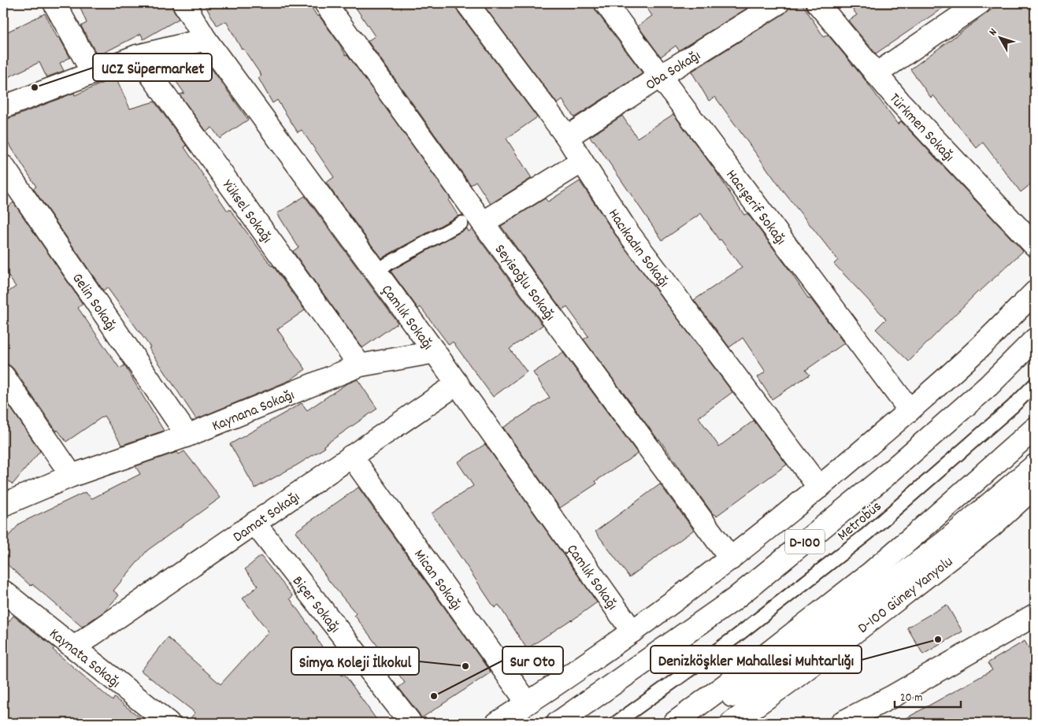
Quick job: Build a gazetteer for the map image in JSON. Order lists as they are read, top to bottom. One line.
{"streets":{"main road":["Oba Sokağı","Türkmen Sokağı","Hacışerif Sokağı","Yüksel Sokağı","Hacıkadın Sokağı","Seyisoğlu Sokağı","Gelin Sokağı","Çamlık Sokağı","Kaynana Sokağı","Damat Sokağı","D-100","Mican Sokağı","D-100 Güney Yanyolu","Biçer Sokağı","Kaynata Sokağı"],"lane":["Metrobüs"]},"crossings":[["Oba Sokağı","Hacışerif Sokağı"],["Oba Sokağı","Hacıkadın Sokağı"],["Yüksel Sokağı","Kaynana Sokağı"],["Gelin Sokağı","Kaynana Sokağı"],["Çamlık Sokağı","Kaynana Sokağı"],["Çamlık Sokağı","Damat Sokağı"],["Damat Sokağı","Mican Sokağı"],["Damat Sokağı","Biçer Sokağı"],["Damat Sokağı","Kaynata Sokağı"]],"places":["UCZ Süpermarket","Denizköşkler Mahallesi Muhtarlığı","Simya Koleji İlkokul","Sur Oto"],"scale_bar":"20 m","north":"top left"}
